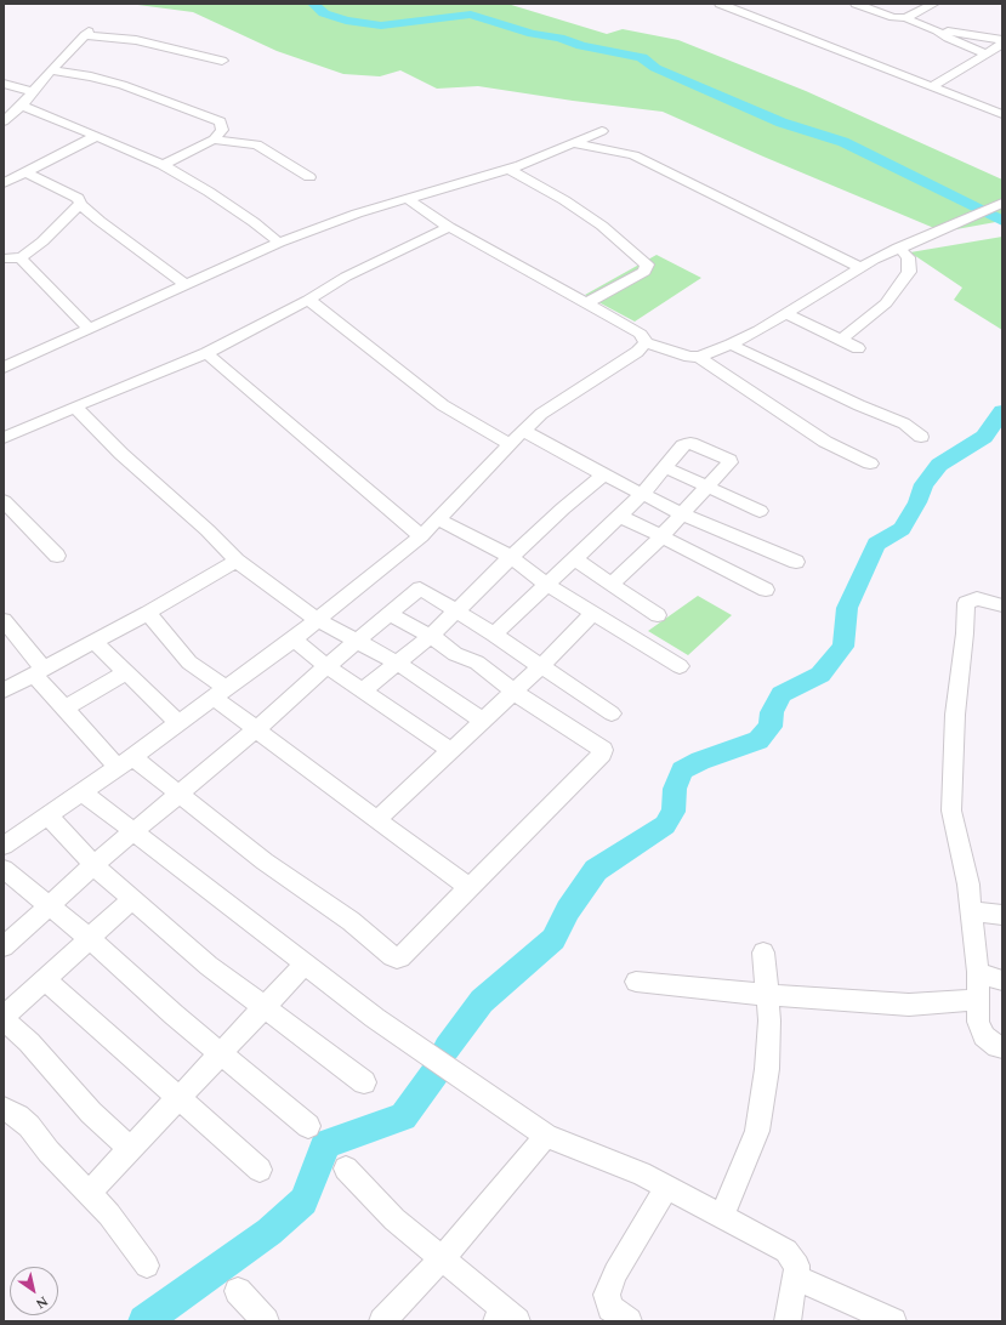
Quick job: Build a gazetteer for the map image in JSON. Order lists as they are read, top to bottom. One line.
{"north":"bottom right"}
